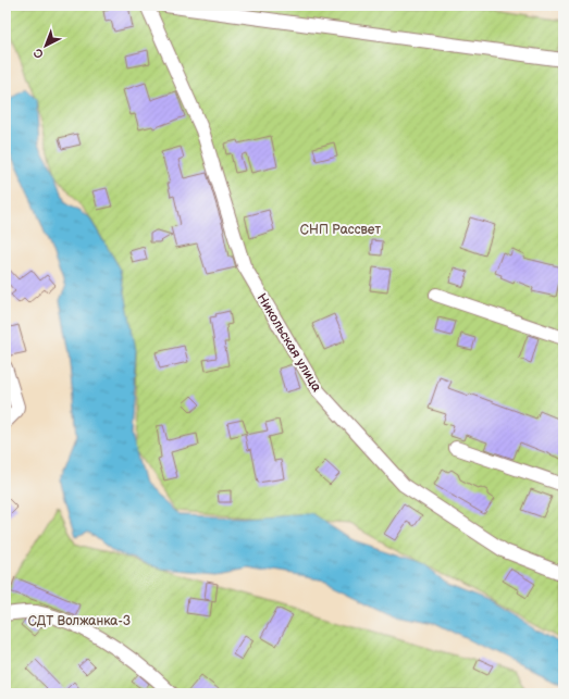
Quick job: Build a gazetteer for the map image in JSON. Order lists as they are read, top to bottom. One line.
{"streets":{"street":["Никольская улица"]},"parks":["СНП Рассвет","СДТ Волжанка-3"],"north":"bottom left"}
